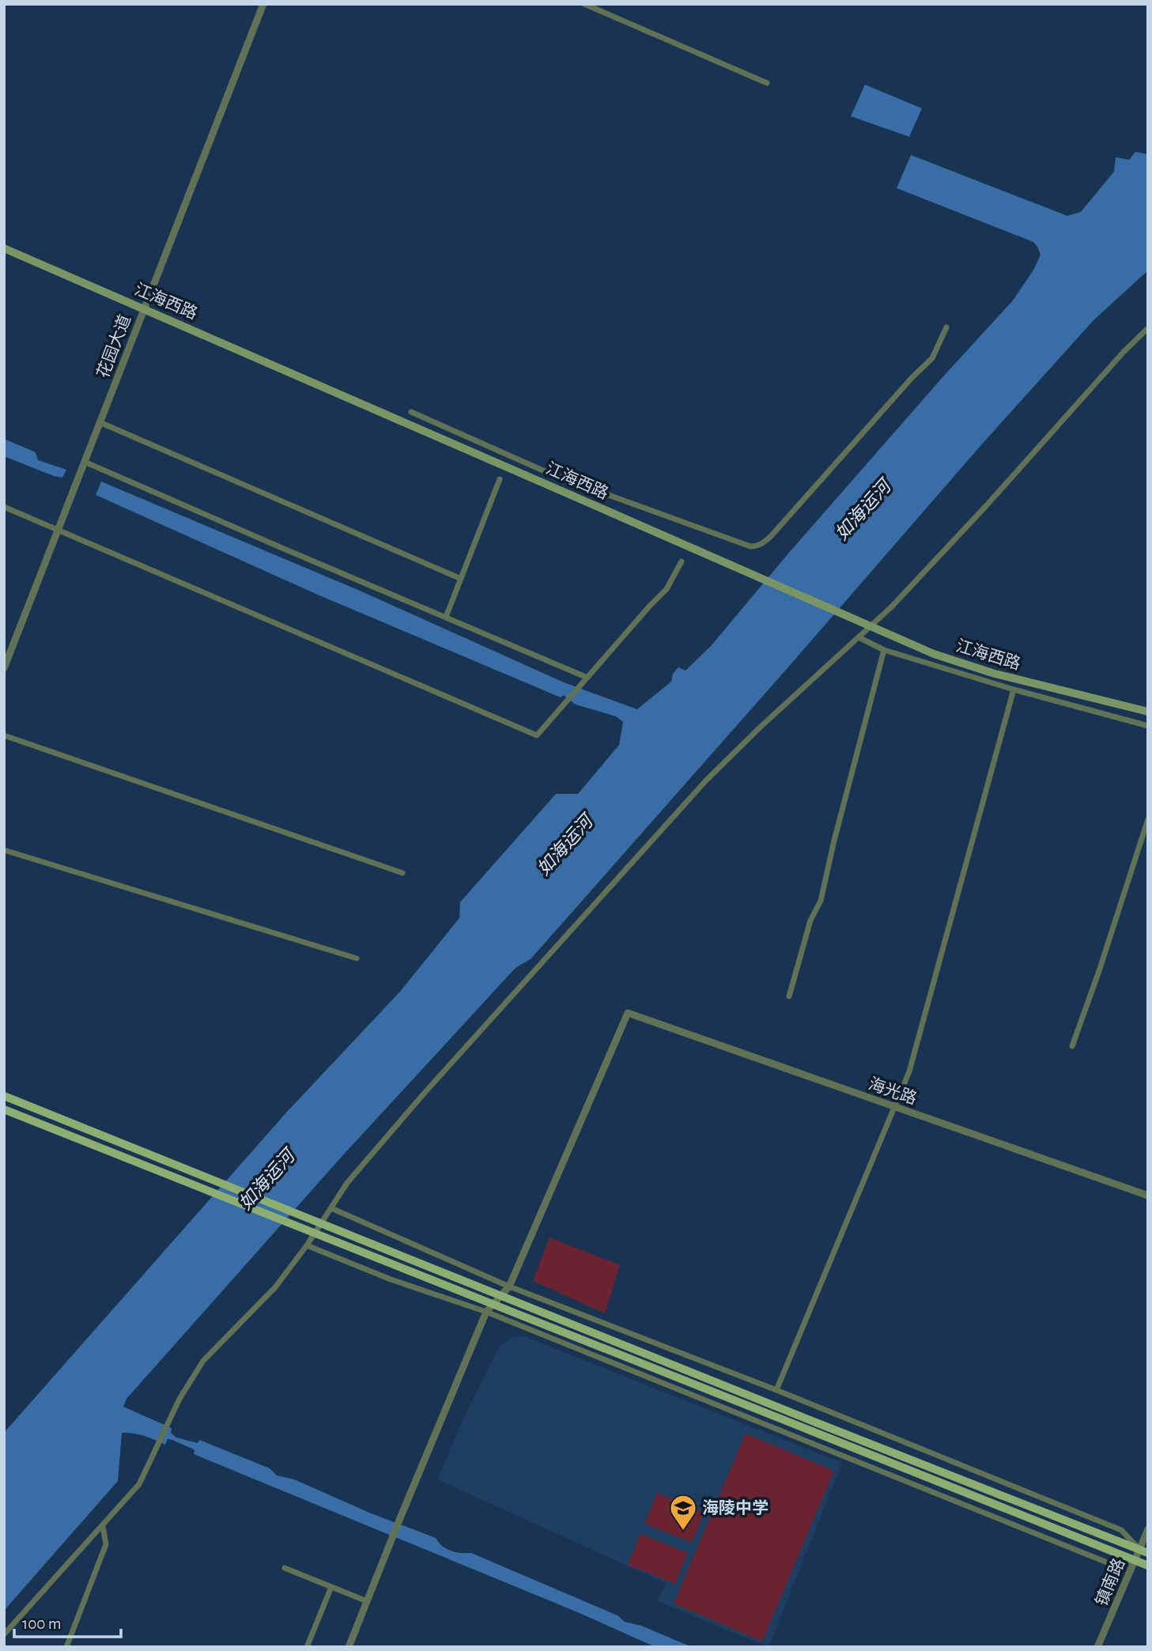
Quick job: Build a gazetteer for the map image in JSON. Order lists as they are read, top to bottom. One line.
{"streets":{"main road":["江海西路"],"street":["花园大道","海光路","镇南路"]},"crossings":[["江海西路","花园大道"]],"water":["如海运河"],"places":{"school or university":["海陵中学"]},"scale_bar":"100 m"}
